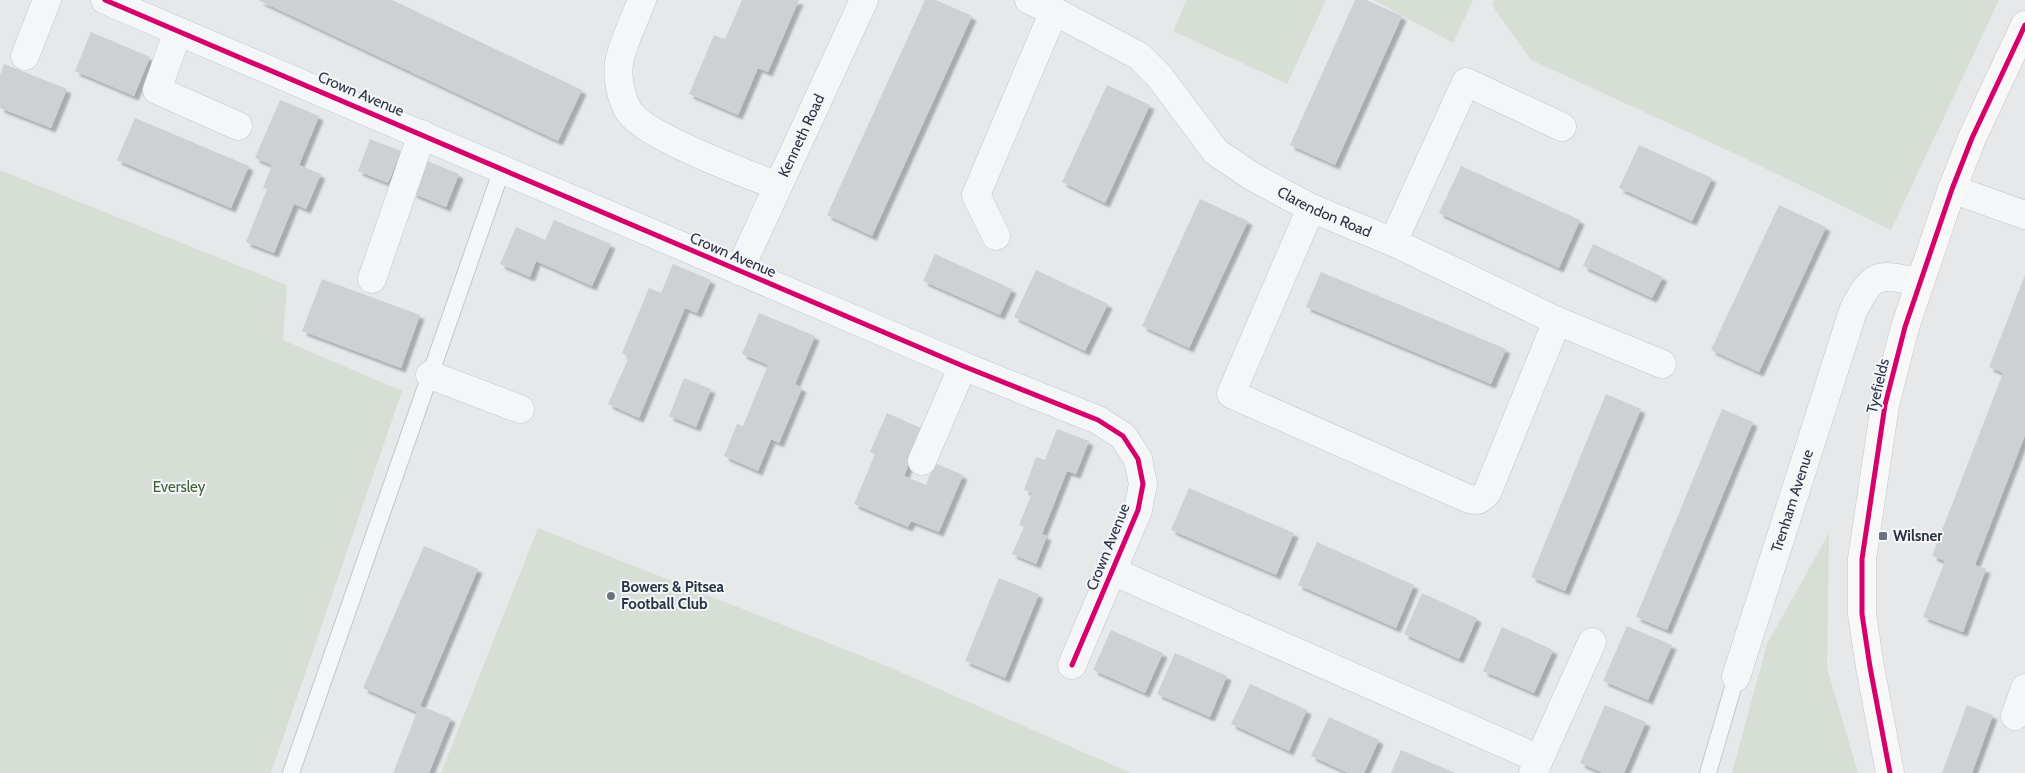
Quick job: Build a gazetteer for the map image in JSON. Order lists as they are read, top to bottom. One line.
{"streets":{"street":["Crown Avenue","Kenneth Road","Clarendon Road","Tyefields","Trenham Avenue"]},"crossings":[["Crown Avenue","Kenneth Road"],["Tyefields","Trenham Avenue"]],"parks":["Eversley"],"places":{"transit":["Wilsner"],"other":["Bowers & Pitsea Football Club"]}}
